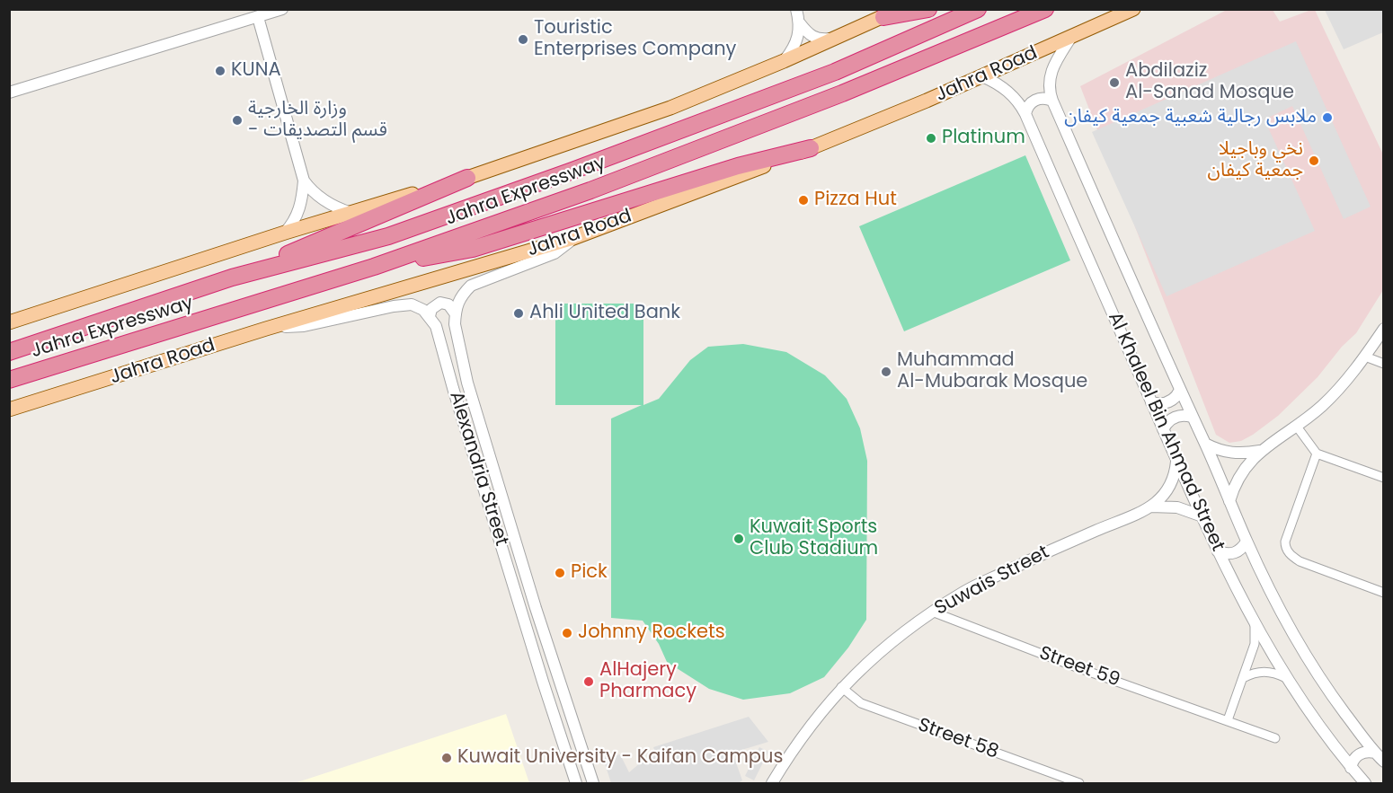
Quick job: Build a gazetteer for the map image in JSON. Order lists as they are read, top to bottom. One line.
{"streets":{"highway":["Jahra Expressway"],"main road":["Jahra Road"],"street":["Al Khaleel Bin Ahmad Street","Alexandria Street","Suwais Street","Street 59","Street 58"]},"crossings":[["Jahra Road","Al Khaleel Bin Ahmad Street"],["Jahra Road","Alexandria Street"],["Al Khaleel Bin Ahmad Street","Suwais Street"],["Suwais Street","Street 59"],["Suwais Street","Street 58"]],"places":["Touristic Enterprises Company","KUNA","Abdilaziz Al-Sanad Mosque","ملابس رجالية شعبية جمعية كيفان","وزارة الخارجية - قسم التصديقات","Platinum","نخي وباجيلا جمعية كيفان","Pizza Hut","Ahli United Bank","Muhammad Al-Mubarak Mosque","Kuwait Sports Club Stadium","Pick","Johnny Rockets","AlHajery Pharmacy","Kuwait University - Kaifan Campus"]}
